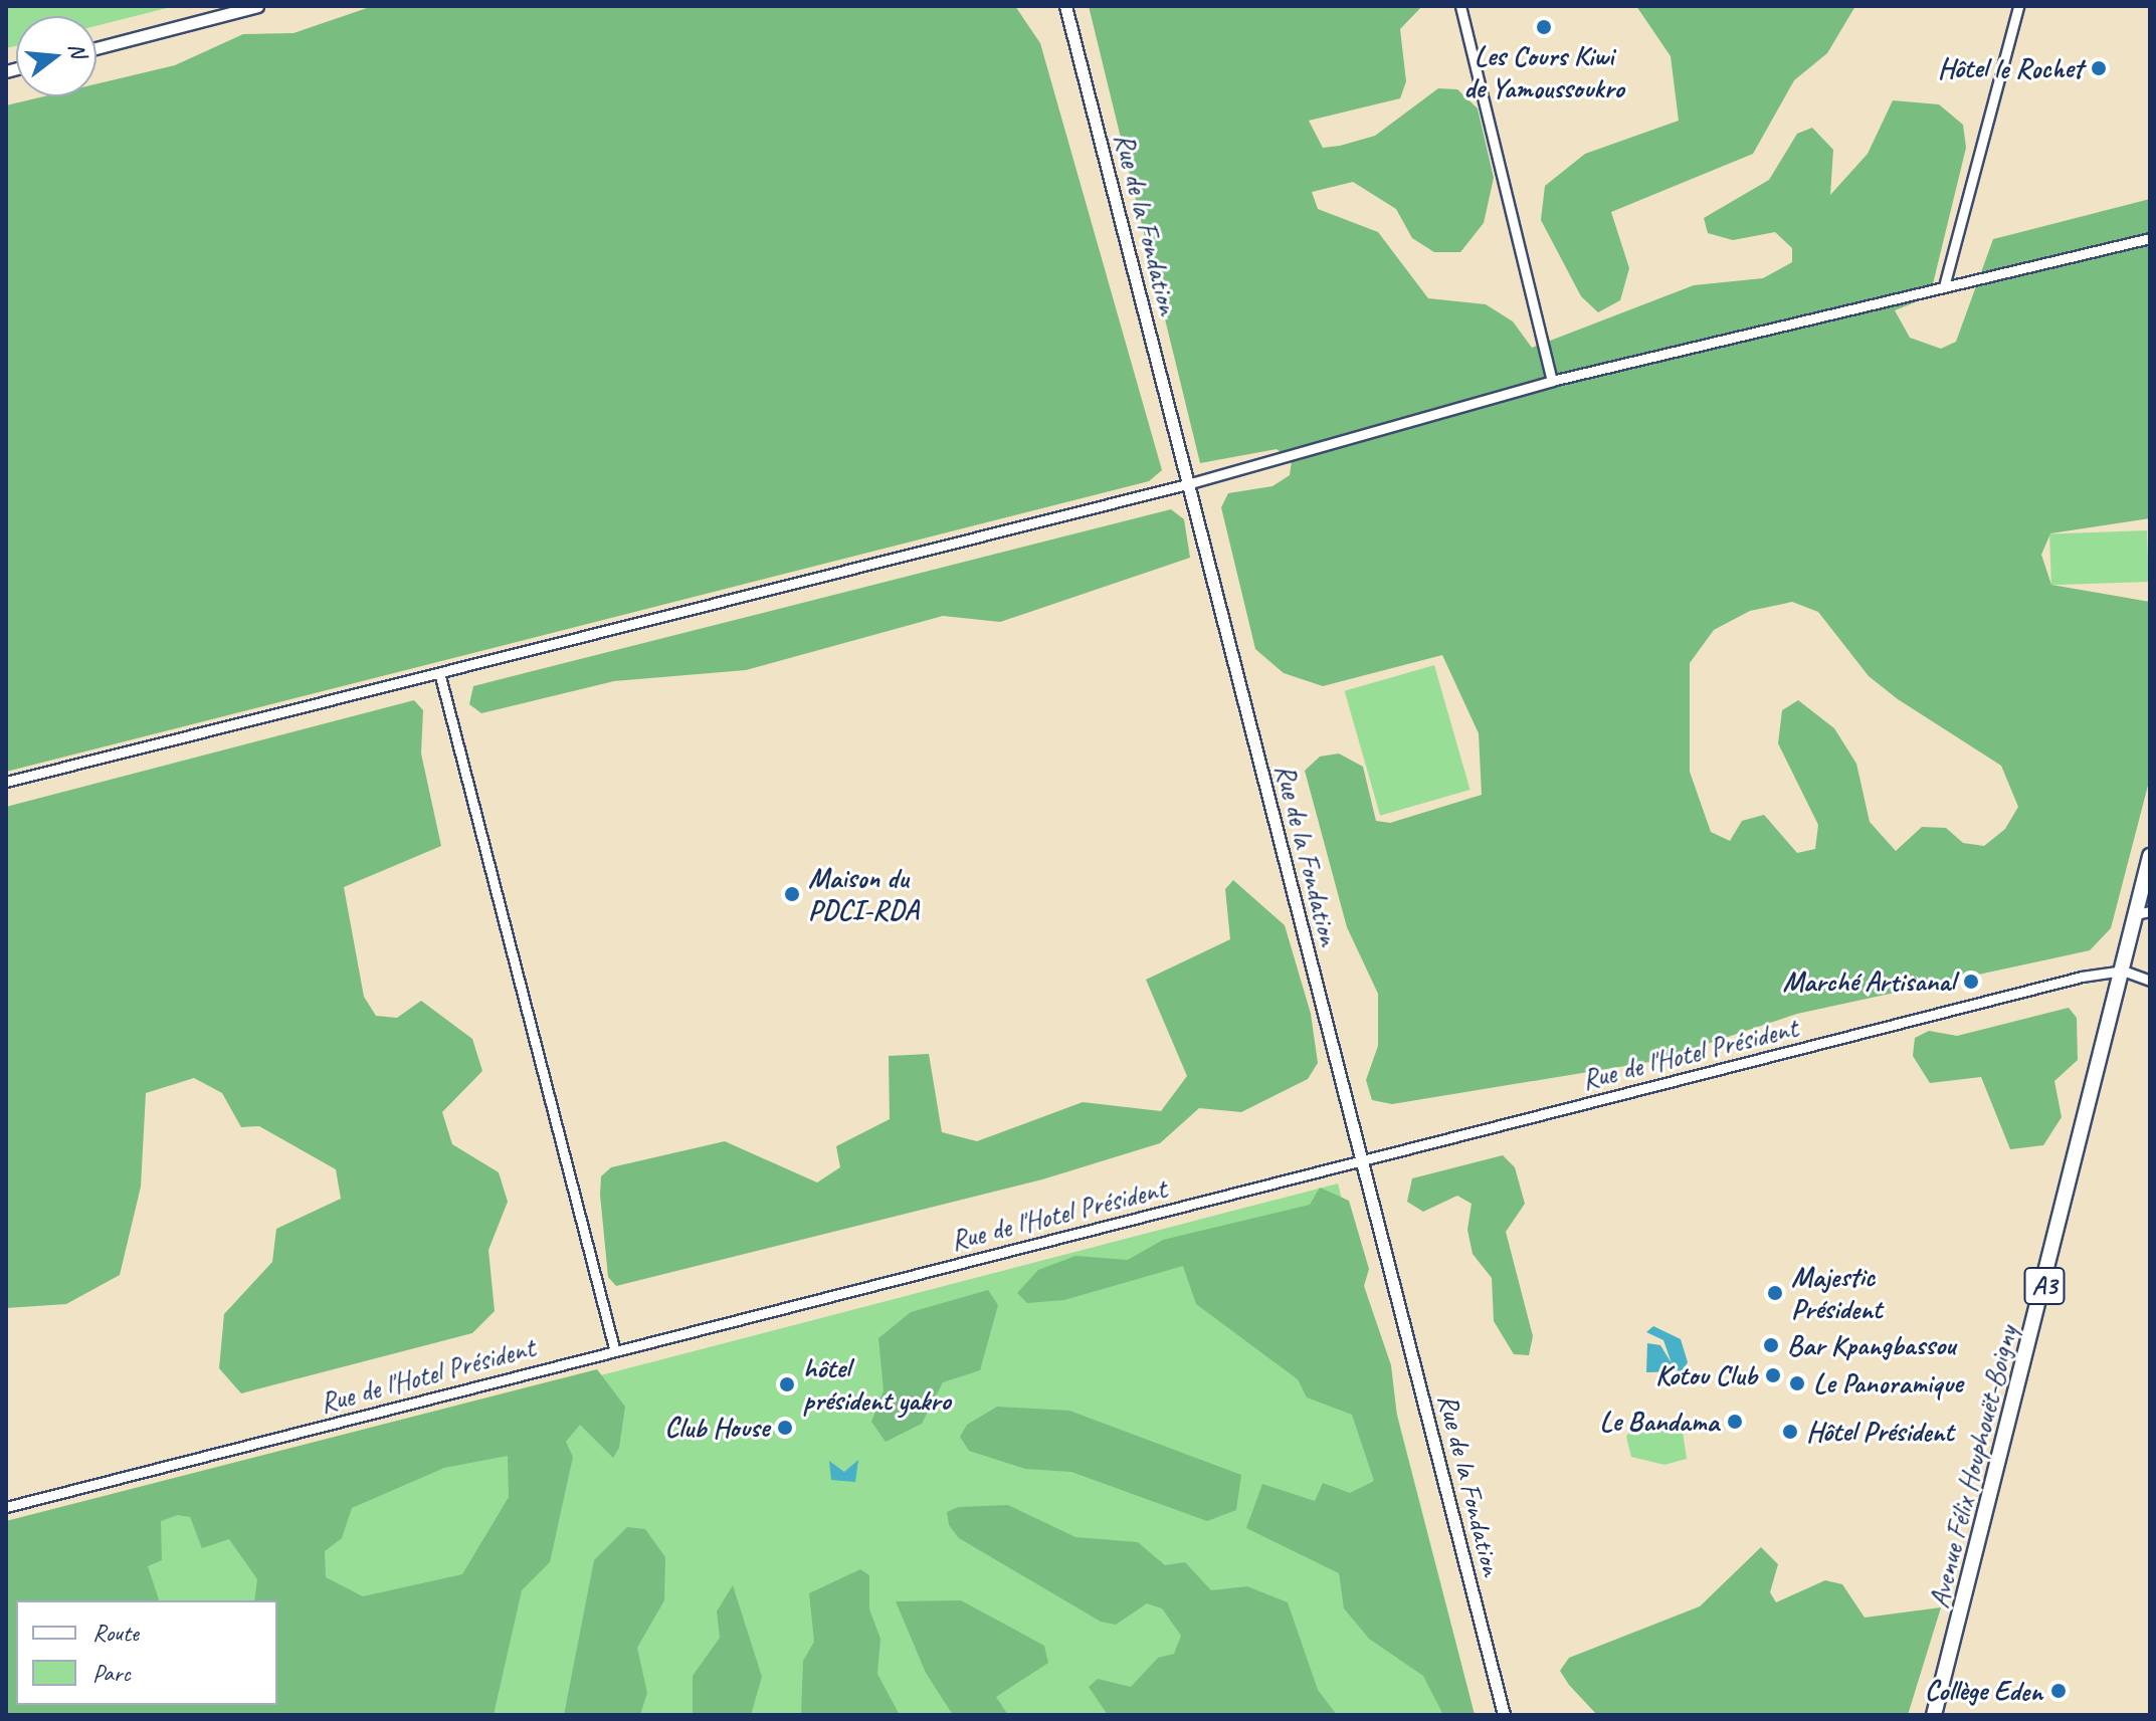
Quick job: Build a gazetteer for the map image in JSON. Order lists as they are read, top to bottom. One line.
{"streets":{"highway":["A3","Avenue Félix Houphouët-Boigny"],"street":["Rue de la Fondation","Rue de l'Hotel Président"]},"crossings":[["Rue de la Fondation","Rue de l'Hotel Président"],["Rue de l'Hotel Président","Avenue Félix Houphouët-Boigny"]],"places":["Les Cours Kiwi de Yamoussoukro","Hôtel le Rochet","Maison du PDCI-RDA","Marché Artisanal","Majestic Président","Bar Kpangbassou","Kotou Club","Le Panoramique","hôtel président yakro","Le Bandama","Club House","Hôtel Président","Collège Eden"],"legend":["Route","Parc"],"north":"right"}
